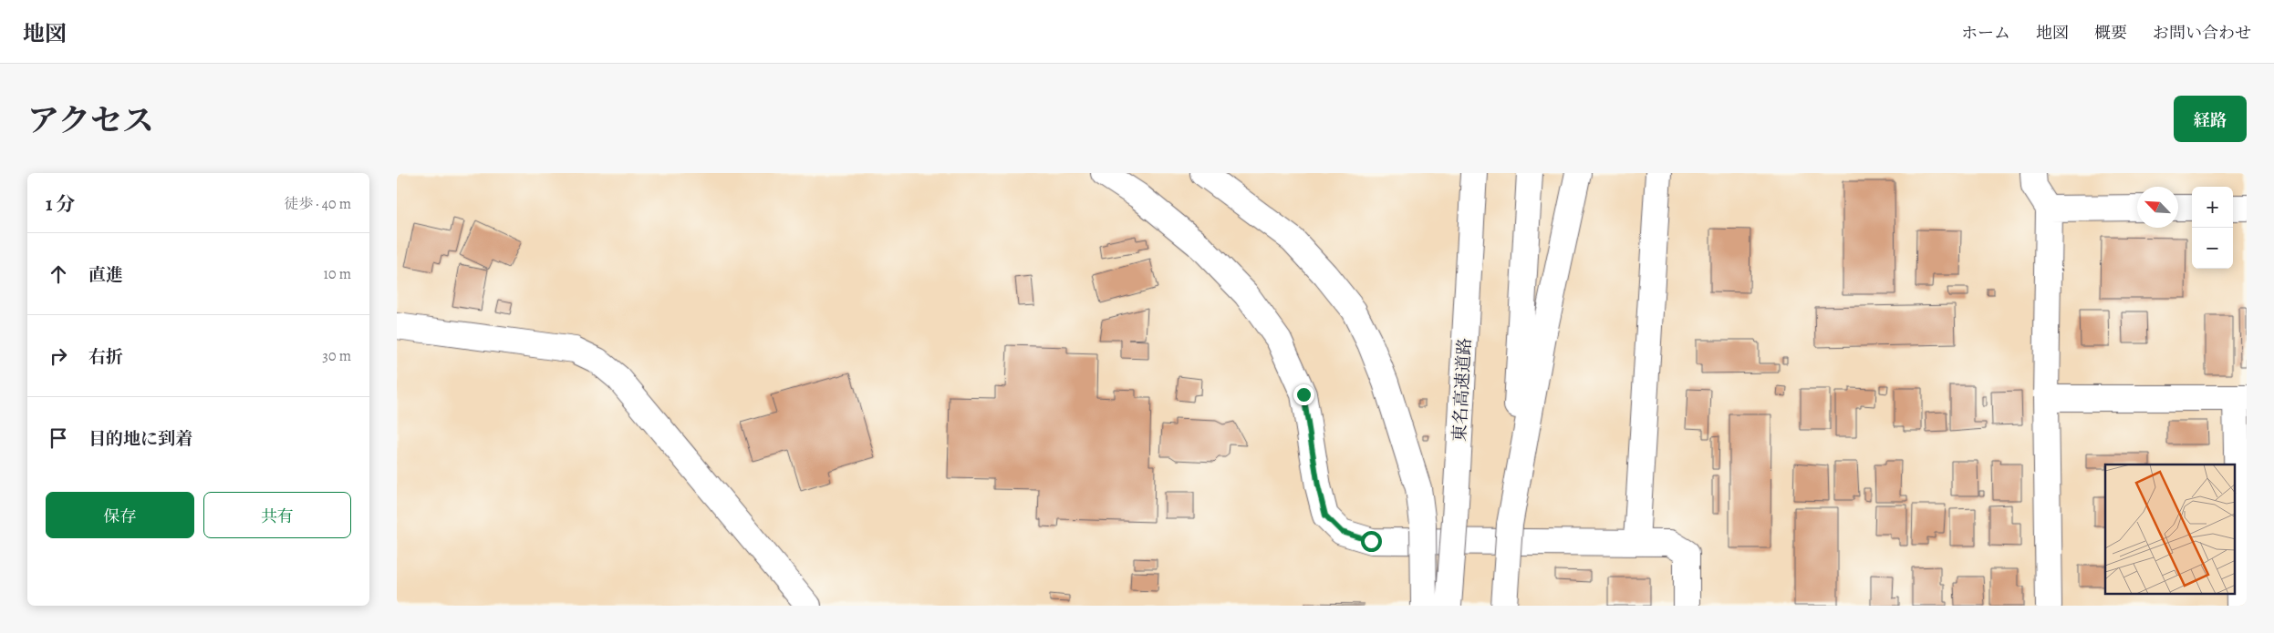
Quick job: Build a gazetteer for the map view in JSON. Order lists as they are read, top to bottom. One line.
{"streets":{"main road":["東名高速道路"]},"north":"top left","page":{"header":"地図","nav":["ホーム","地図","概要","お問い合わせ"],"title":"アクセス","buttons":["経路",["保存","共有"]],"heading":["1 分","徒歩 · 40 m"],"map_buttons":["+","−"],"list":[["直進","10 m"],["右折","30 m"],"目的地に到着"]}}
